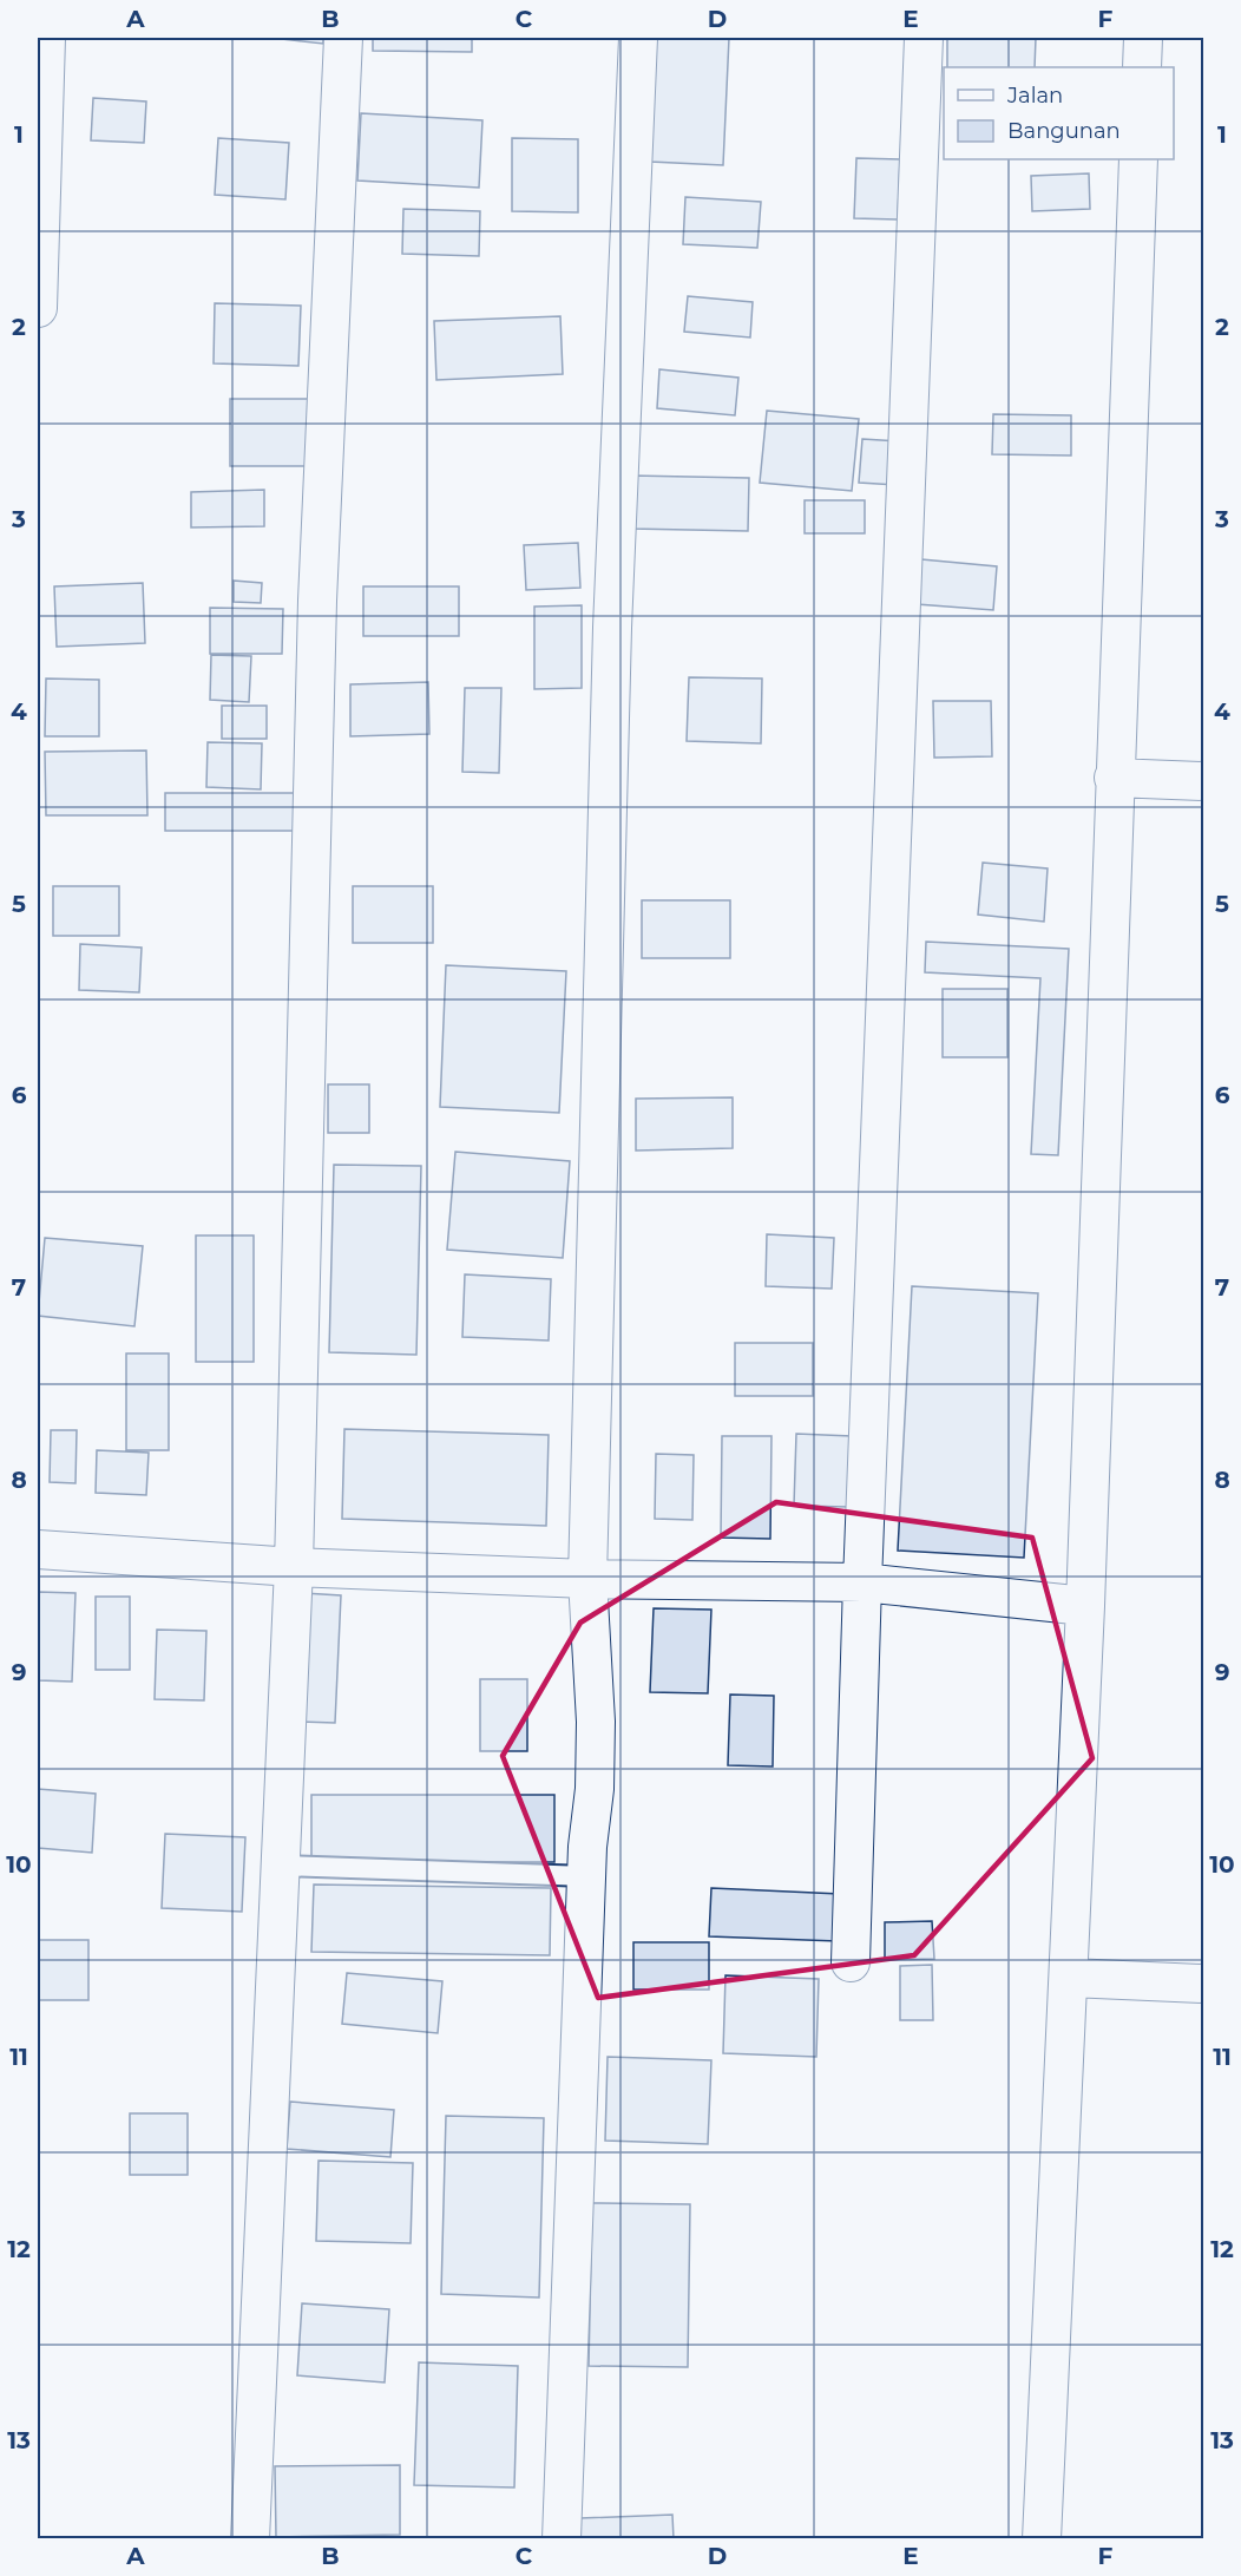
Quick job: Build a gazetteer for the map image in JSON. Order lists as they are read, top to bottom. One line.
{"legend":["Jalan","Bangunan"],"grid":{"columns":["A","B","C","D","E","F"],"rows":["1","2","3","4","5","6","7","8","9","10","11","12","13"]}}
